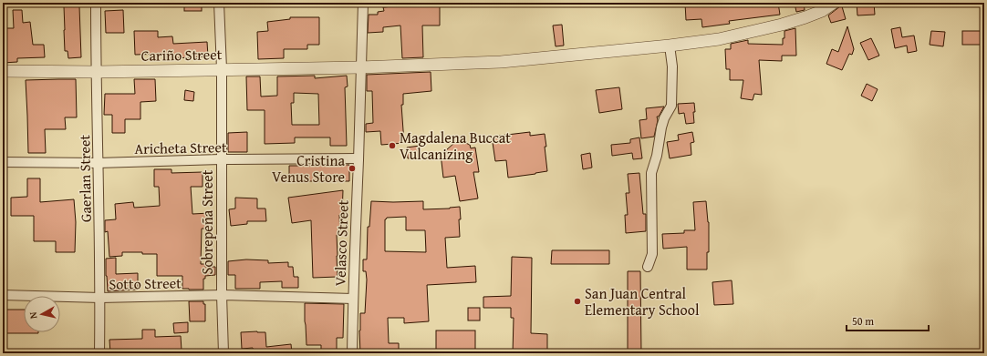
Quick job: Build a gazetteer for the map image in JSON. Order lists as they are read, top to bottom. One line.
{"streets":{"street":["Cariño Street","Aricheta Street","Gaerlan Street","Sobrepeña Street","Velasco Street","Sotto Street"]},"crossings":[["Cariño Street","Gaerlan Street"],["Cariño Street","Sobrepeña Street"],["Cariño Street","Velasco Street"],["Aricheta Street","Gaerlan Street"],["Aricheta Street","Sobrepeña Street"],["Aricheta Street","Velasco Street"],["Gaerlan Street","Sotto Street"],["Sobrepeña Street","Sotto Street"],["Velasco Street","Sotto Street"]],"places":["Magdalena Buccat Vulcanizing","Cristina Venus Store","San Juan Central Elementary School"],"scale_bar":"50 m","north":"left"}
